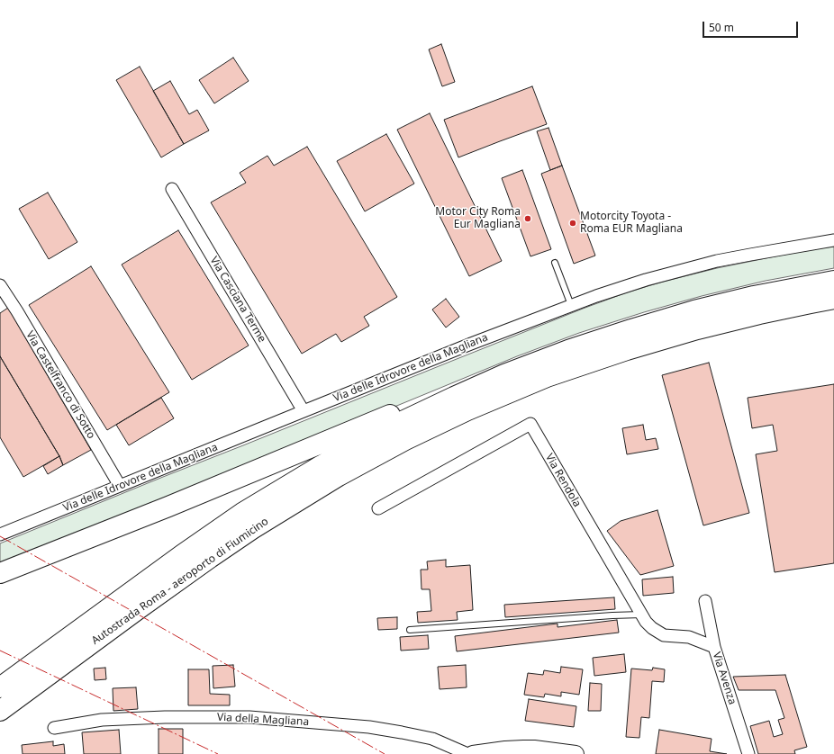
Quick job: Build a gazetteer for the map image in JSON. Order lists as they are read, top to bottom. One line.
{"streets":{"highway":["Autostrada Roma - aeroporto di Fiumicino"],"street":["Via Casciana Terme","Via delle Idrovore della Magliana","Via Castelfranco di Sotto","Via Rendola","Via Avenza","Via della Magliana"]},"crossings":[["Via Casciana Terme","Via delle Idrovore della Magliana"],["Via delle Idrovore della Magliana","Via Castelfranco di Sotto"],["Via Rendola","Via Avenza"]],"places":["Motor City Roma Eur Magliana","Motorcity Toyota - Roma EUR Magliana"],"scale_bar":"50 m"}
